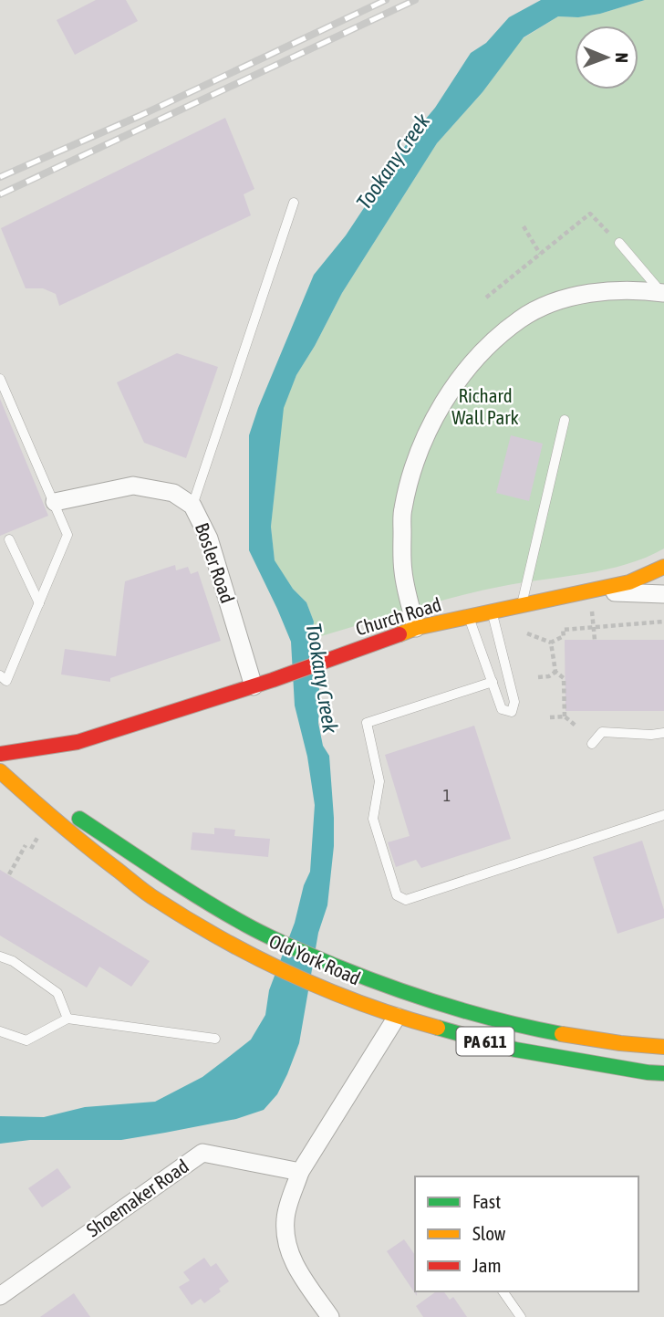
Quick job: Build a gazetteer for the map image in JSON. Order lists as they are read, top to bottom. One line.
{"streets":{"main road":["Church Road","Old York Road","PA 611"],"street":["Bosler Road","Shoemaker Road"]},"crossings":[["Bosler Road","Church Road"]],"water":["Tookany Creek"],"parks":["Richard Wall Park"],"house_numbers":["1"],"legend":["Fast","Slow","Jam"],"north":"right"}
